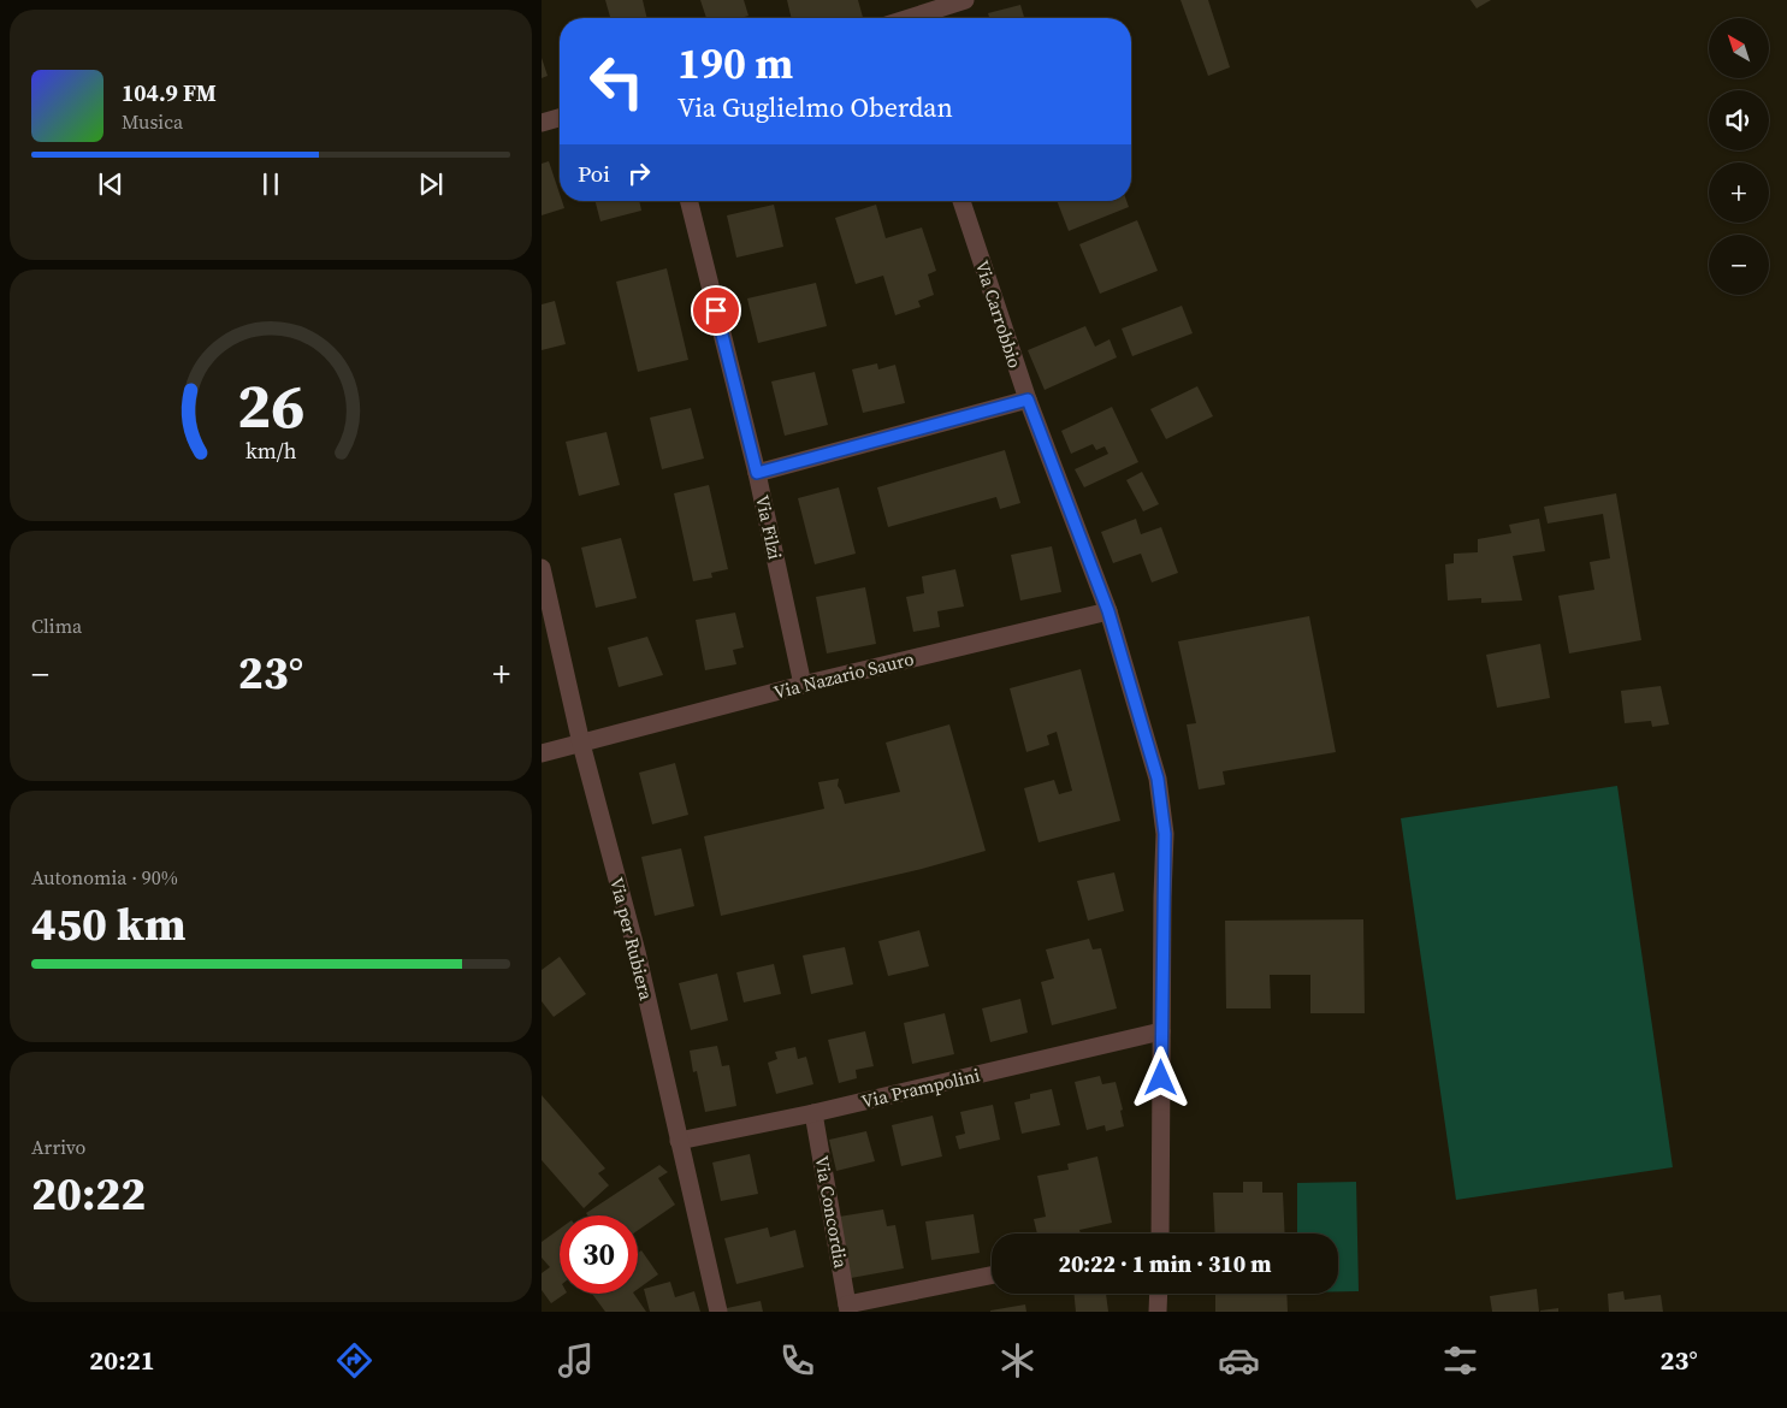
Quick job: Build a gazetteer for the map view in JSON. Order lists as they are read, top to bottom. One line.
{"streets":{"street":["Via Carrobbio","Via Filzi","Via Nazario Sauro","Via per Rubiera","Via Prampolini","Via Concordia"]},"crossings":[["Via Carrobbio","Via Nazario Sauro"],["Via Carrobbio","Via Prampolini"],["Via Filzi","Via Nazario Sauro"],["Via Nazario Sauro","Via per Rubiera"],["Via per Rubiera","Via Prampolini"],["Via Prampolini","Via Concordia"]],"north":"top left","page":{"map_buttons":["+","−"],"turn":["190 m","Via Guglielmo Oberdan"],"song":["104.9 FM","Musica"],"then":"Poi","tile":["Clima",["Autonomia · 90%","450 km"],["Arrivo","20:22"]],"heat":["−","23°","+"],"limit":"30","trip":"20:22 · 1 min · 310 m","tabs":["20:21","23°"],"gauge":["26","km/h"]}}
